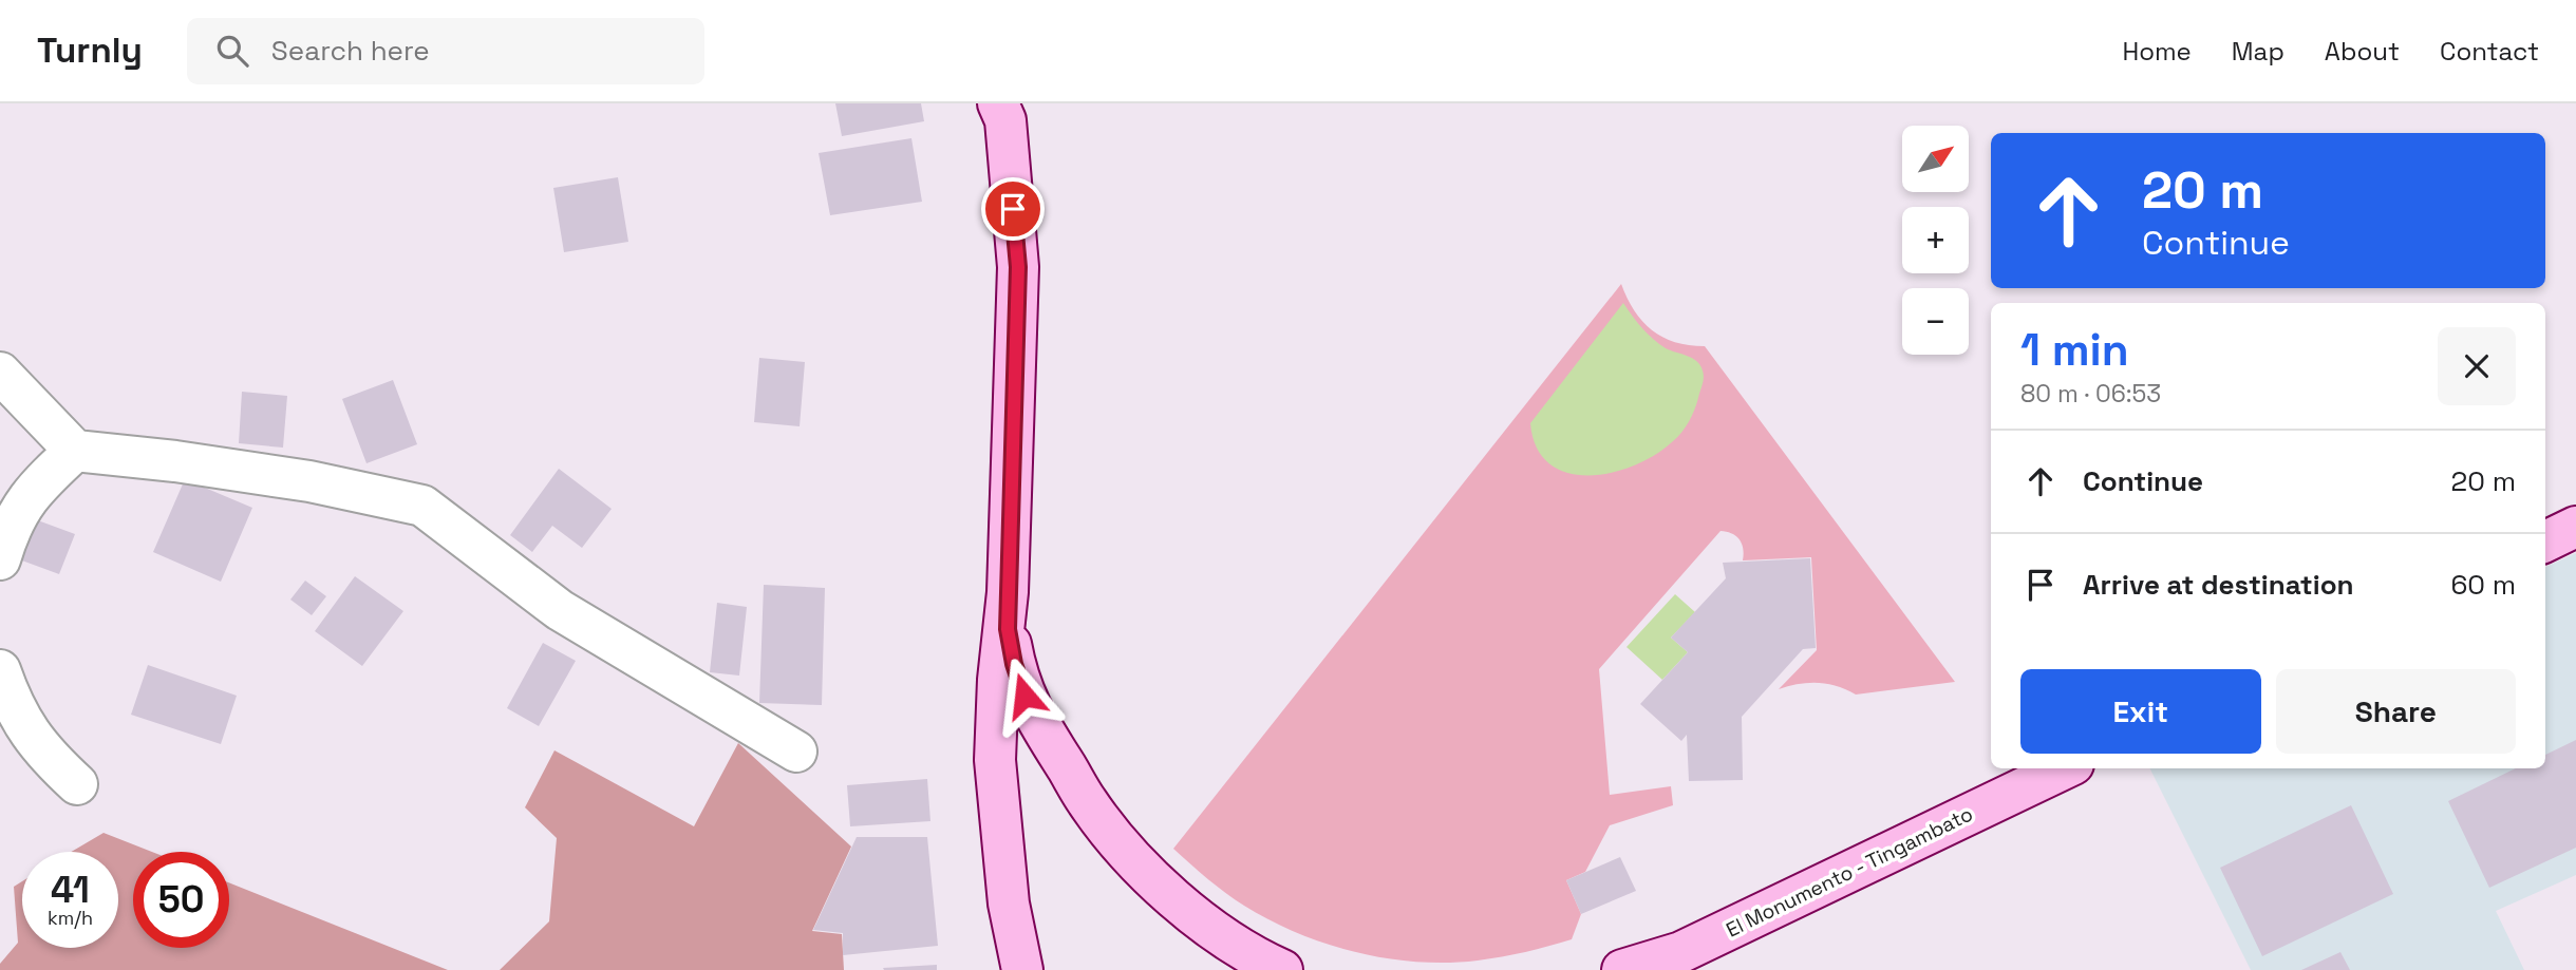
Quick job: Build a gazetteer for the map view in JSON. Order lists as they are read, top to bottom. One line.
{"streets":{"main road":["El Monumento - Tingambato"]},"north":"top right","page":{"header":"Turnly","search":"Search here","nav":["Home","Map","About","Contact"],"map_buttons":["+","−"],"turn":["20 m","Continue"],"heading":["1 min","80 m · 06:53"],"list":[{"name":"Continue","value":"20 m"},{"name":"Arrive at destination","value":"60 m"}],"buttons":["Exit","Share"],"speed":"41 km/h","limit":"50"}}
